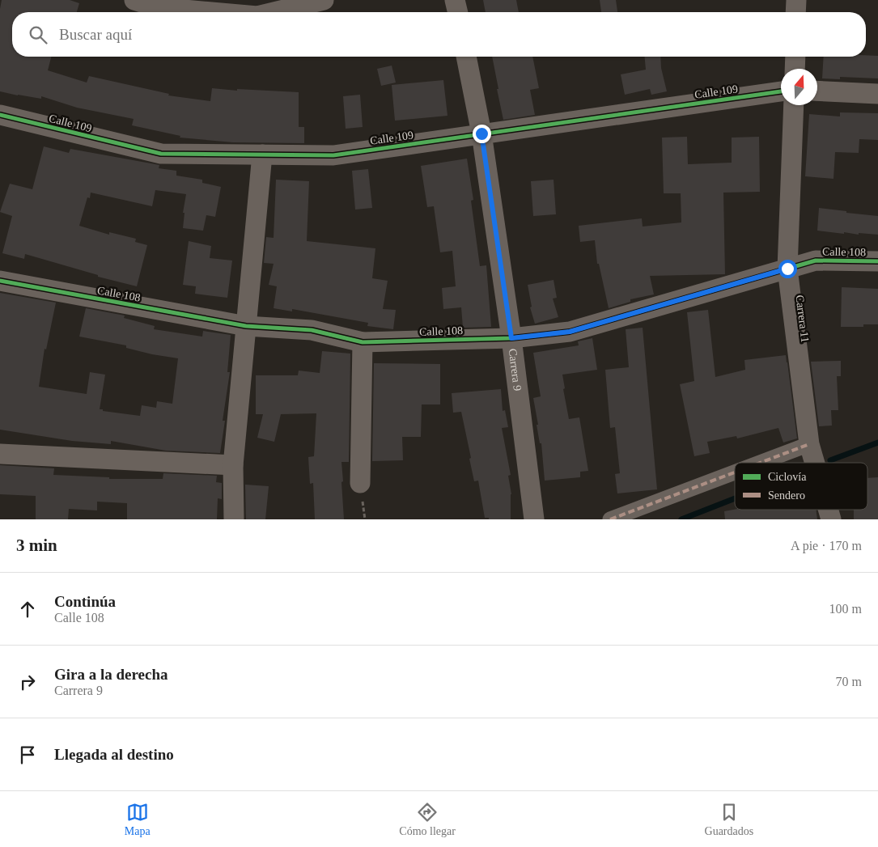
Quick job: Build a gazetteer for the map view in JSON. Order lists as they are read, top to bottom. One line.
{"streets":{"street":["Calle 109","Calle 108","Carrera 11","Carrera 9"]},"crossings":[["Calle 109","Carrera 9"],["Calle 108","Carrera 11"],["Calle 108","Carrera 9"]],"legend":["Ciclovía","Sendero"],"north":"top","page":{"search":"Buscar aquí","heading":["3 min","A pie · 170 m"],"list":[["Continúa","Calle 108","100 m"],["Gira a la derecha","Carrera 9","70 m"],"Llegada al destino"],"nav":["Mapa","Cómo llegar","Guardados"]}}
